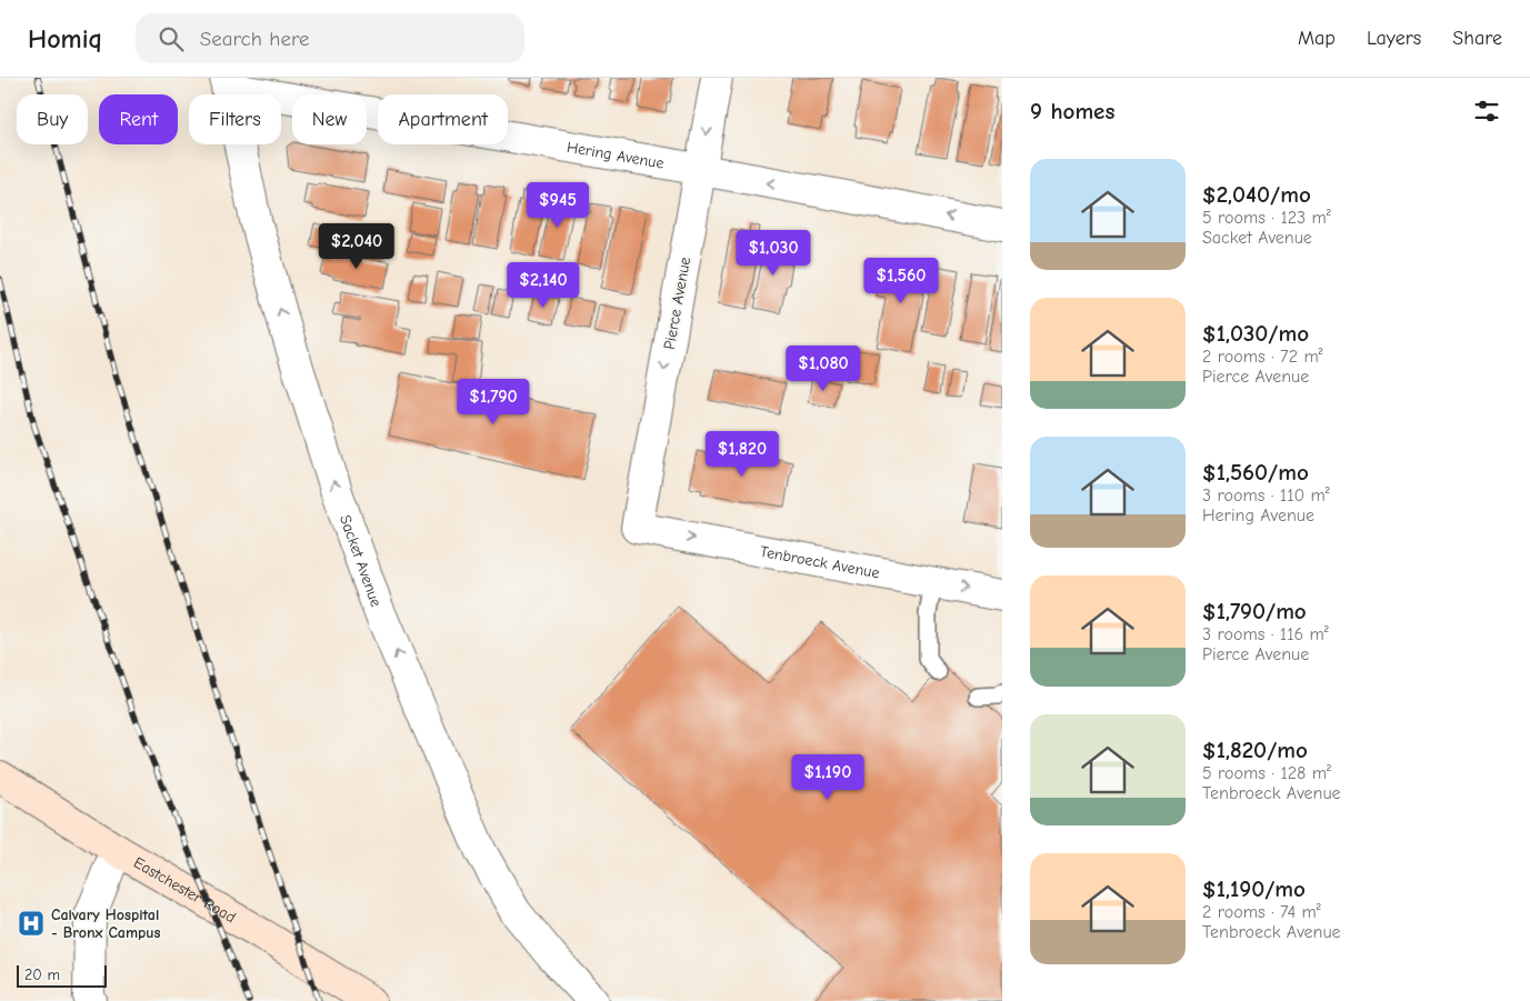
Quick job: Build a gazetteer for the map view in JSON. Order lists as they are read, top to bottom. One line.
{"streets":{"main road":["Eastchester Road"],"street":["Hering Avenue","Pierce Avenue","Sacket Avenue","Tenbroeck Avenue"]},"crossings":[["Hering Avenue","Pierce Avenue"],["Hering Avenue","Sacket Avenue"],["Pierce Avenue","Tenbroeck Avenue"]],"one_way":["Hering Avenue","Pierce Avenue","Sacket Avenue","Tenbroeck Avenue"],"places":{"hospital":["Calvary Hospital - Bronx Campus"]},"scale_bar":"20 m","page":{"header":"Homiq","search":"Search here","nav":["Map","Layers","Share"],"heading":"9 homes","chip":["Buy","Rent","Filters","New","Apartment"],"list":[{"name":"$2,040/mo","note":"5 rooms · 123 m² · Sacket Avenue"},{"name":"$1,030/mo","note":"2 rooms · 72 m² · Pierce Avenue"},{"name":"$1,560/mo","note":"3 rooms · 110 m² · Hering Avenue"},{"name":"$1,790/mo","note":"3 rooms · 116 m² · Pierce Avenue"},{"name":"$1,820/mo","note":"5 rooms · 128 m² · Tenbroeck Avenue"},{"name":"$1,190/mo","note":"2 rooms · 74 m² · Tenbroeck Avenue"}],"price":["$945","$2,040","$1,030","$1,560","$2,140","$1,080","$1,790","$1,820","$1,190"],"scale":"20 m"}}
